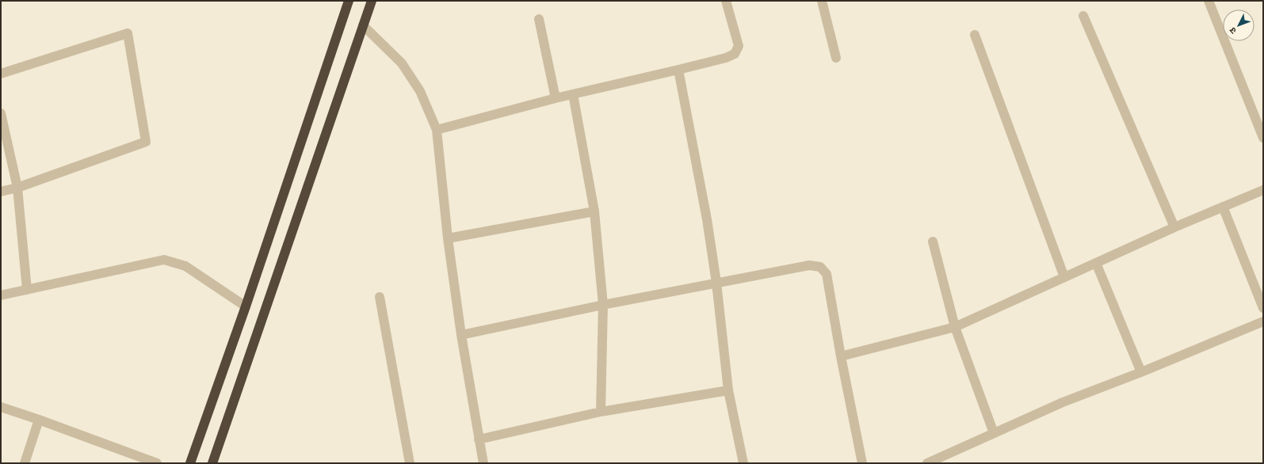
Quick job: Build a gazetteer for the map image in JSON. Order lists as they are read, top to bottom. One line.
{"north":"bottom left"}
